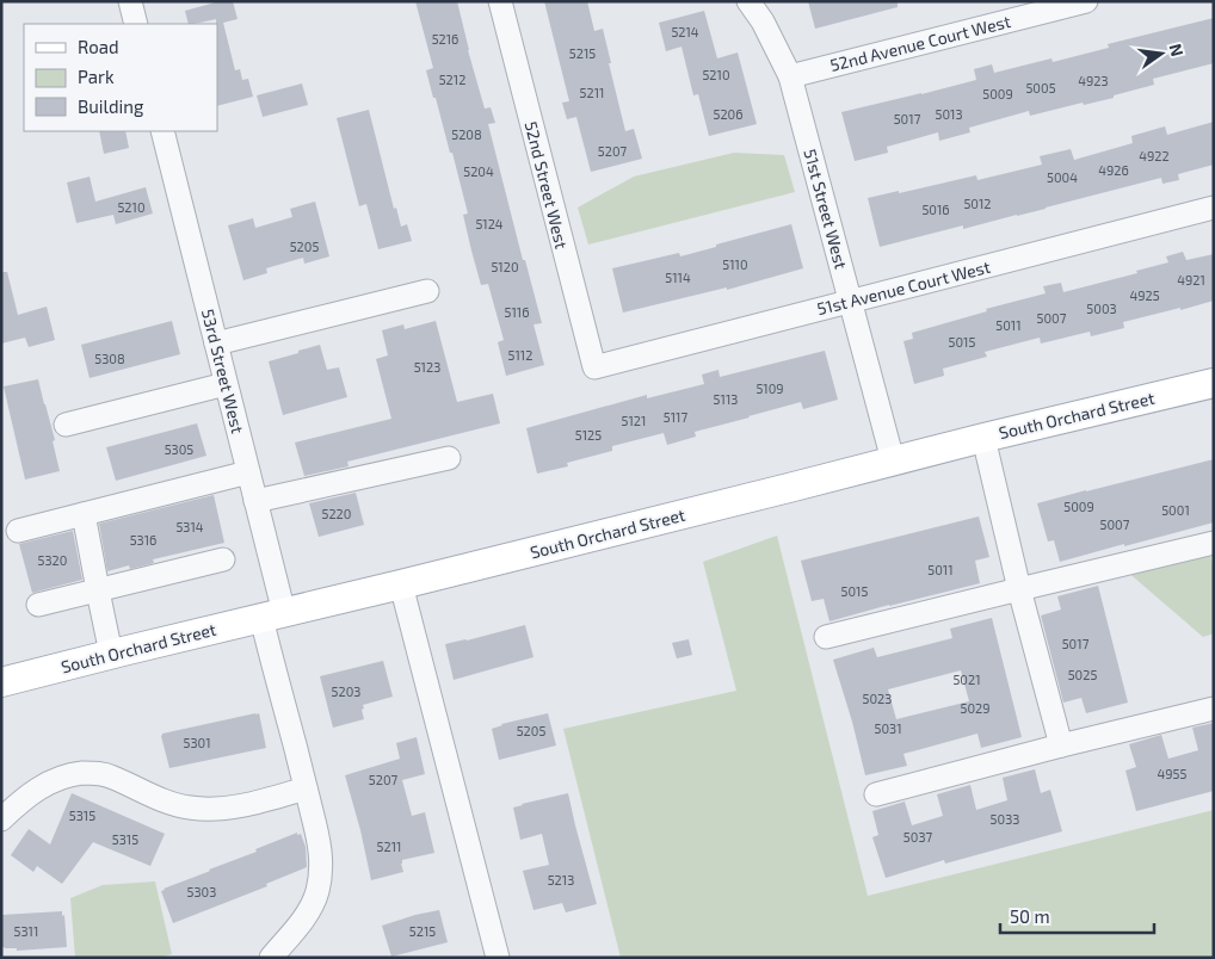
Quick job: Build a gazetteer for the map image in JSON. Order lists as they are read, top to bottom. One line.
{"streets":{"main road":["South Orchard Street"],"street":["52nd Avenue Court West","52nd Street West","51st Street West","51st Avenue Court West","53rd Street West"]},"crossings":[["52nd Avenue Court West","51st Street West"],["52nd Street West","51st Avenue Court West"],["51st Street West","51st Avenue Court West"],["51st Street West","South Orchard Street"],["53rd Street West","South Orchard Street"]],"house_numbers":["5214","5216","5215","5210","5212","4923","5005","5211","5009","5206","5013","5017","5208","5207","4922","4926","5204","5004","5012","5210","5016","5124","5205","5110","5120","5114","4921","4925","5003","5116","5007","5011","5015","5112","5308","5123","5109","5113","5117","5121","5125","5305","5009","5001","5220","5007","5314","5316","5320","5011","5015","5017","5025","5021","5203","5023","5029","5031","5205","5301","4955","5207","5315","5033","5037","5315","5211","5213","5303","5311","5215"],"legend":["Road","Park","Building"],"scale_bar":"50 m","north":"right"}
